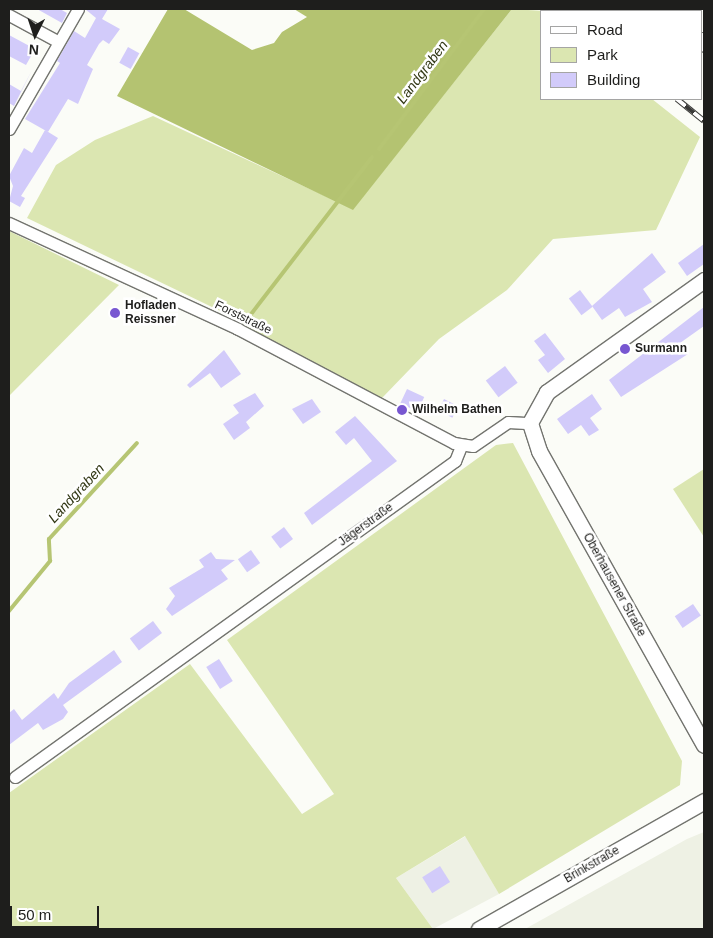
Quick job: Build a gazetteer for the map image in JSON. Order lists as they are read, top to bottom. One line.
{"streets":{"main road":["Oberhausener Straße","Brinkstraße"],"street":["Forststraße","Jägerstraße"]},"crossings":[["Forststraße","Jägerstraße"]],"water":["Landgraben"],"places":["Hofladen Reissner","Surmann","Wilhelm Bathen"],"legend":["Road","Park","Building"],"scale_bar":"50 m","north":"bottom"}
